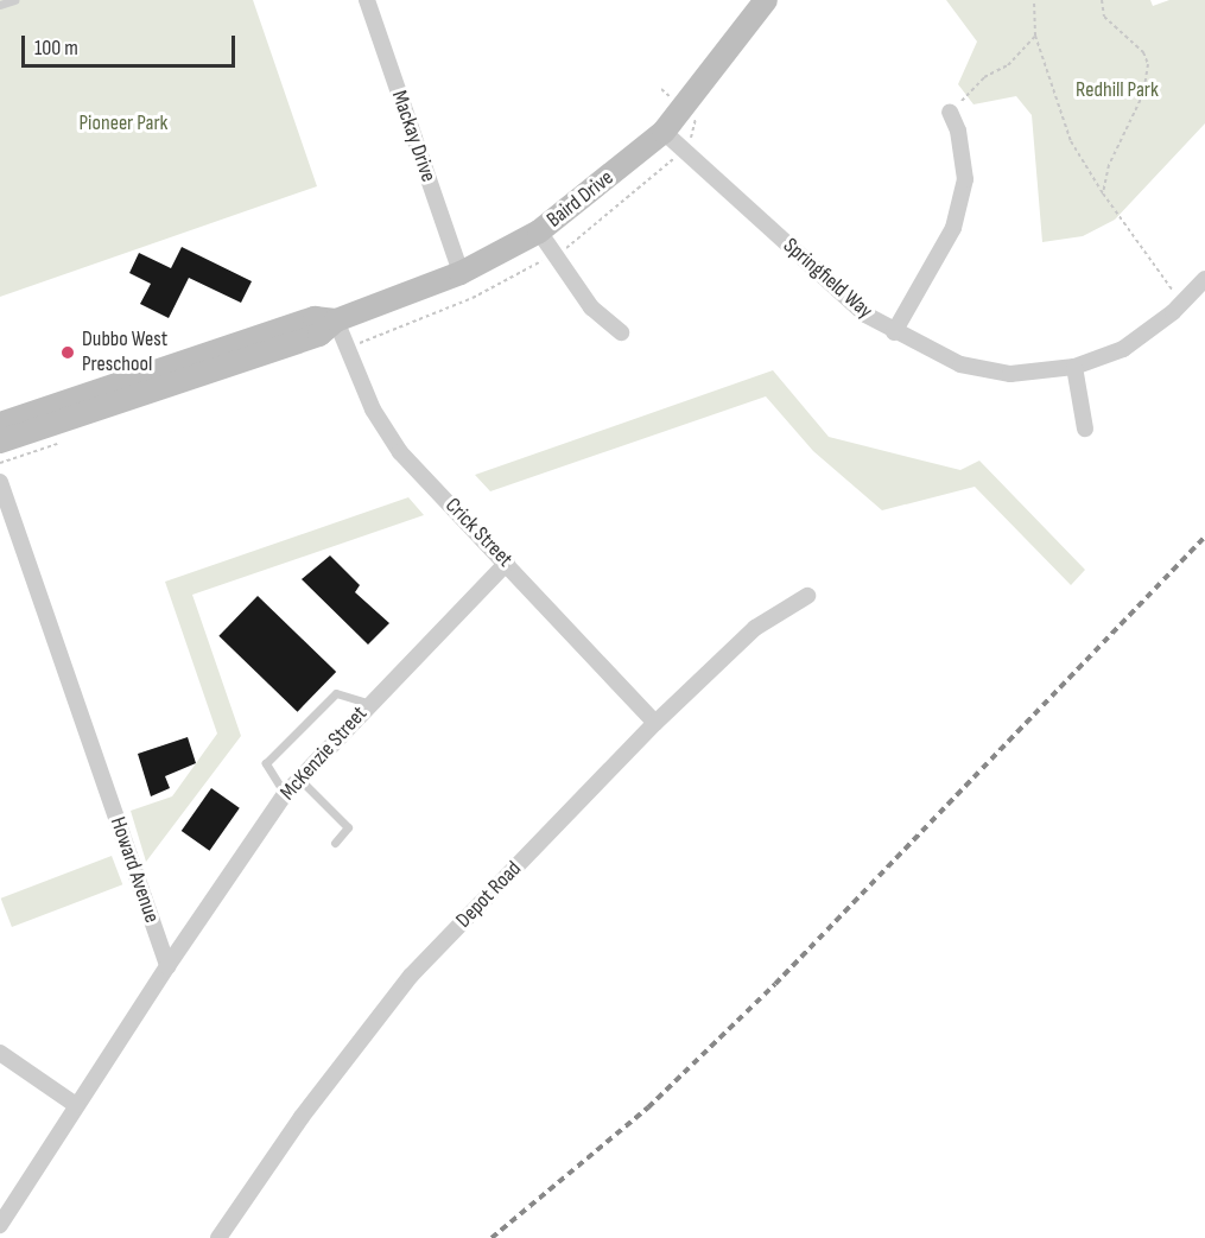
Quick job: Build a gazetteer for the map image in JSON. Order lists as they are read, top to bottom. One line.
{"streets":{"street":["Mackay Drive","Baird Drive","Springfield Way","Crick Street","McKenzie Street","Howard Avenue","Depot Road"]},"crossings":[["Mackay Drive","Baird Drive"],["Baird Drive","Springfield Way"],["Baird Drive","Crick Street"],["Crick Street","McKenzie Street"],["Crick Street","Depot Road"],["McKenzie Street","Howard Avenue"]],"parks":["Redhill Park","Pioneer Park"],"places":["Dubbo West Preschool"],"scale_bar":"100 m"}
